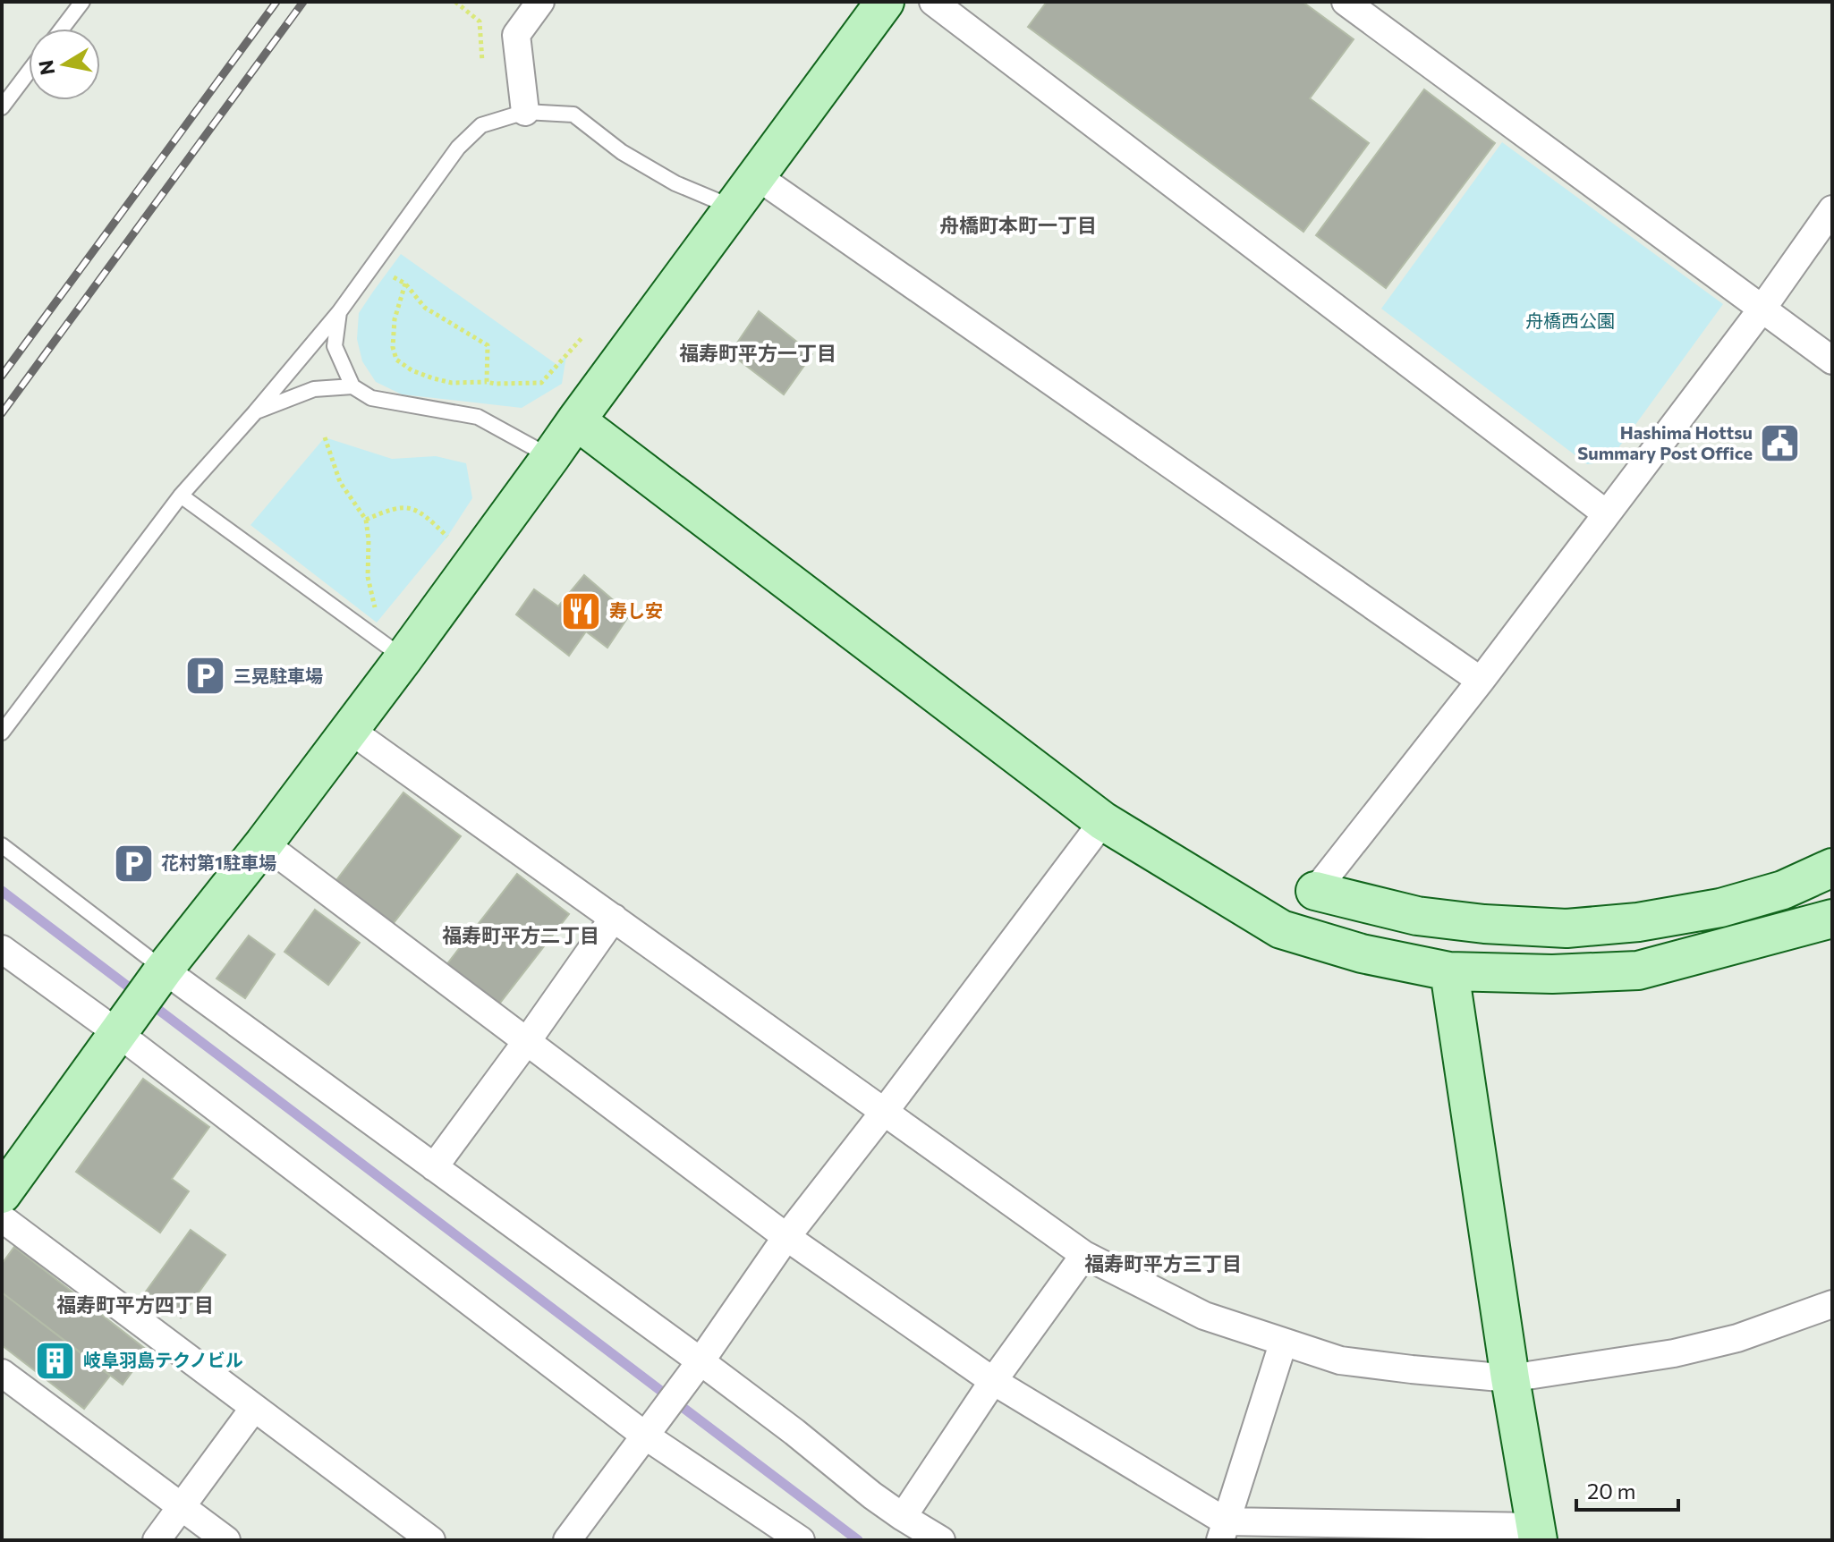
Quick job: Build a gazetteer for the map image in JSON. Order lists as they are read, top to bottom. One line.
{"districts":["舟橋町本町一丁目","福寿町平方一丁目","福寿町平方二丁目","福寿町平方三丁目","福寿町平方四丁目"],"parks":["舟橋西公園"],"places":{"public building":["Hashima Hottsu Summary Post Office"],"restaurant":["寿し安"],"parking":["三晃駐車場","花村第1駐車場"],"building":["岐阜羽島テクノビル"]},"scale_bar":"20 m","north":"left"}
